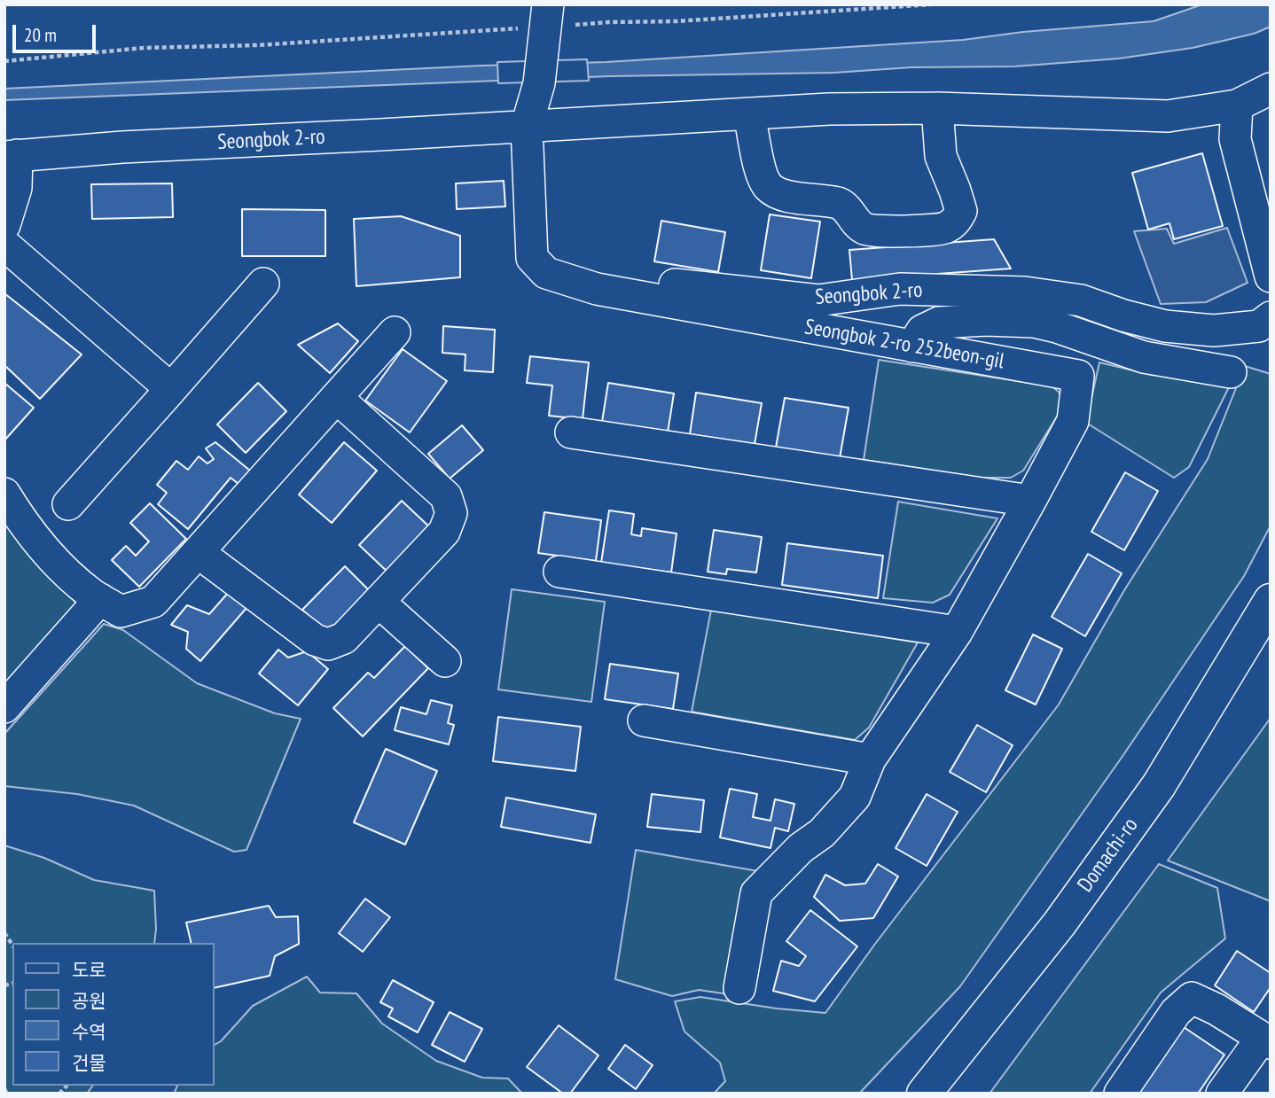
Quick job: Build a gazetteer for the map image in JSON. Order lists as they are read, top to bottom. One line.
{"streets":{"main road":["Domachi-ro"],"street":["Seongbok 2-ro","Seongbok 2-ro 252beon-gil"]},"crossings":[["Seongbok 2-ro","Seongbok 2-ro 252beon-gil"]],"legend":["도로","공원","수역","건물"],"scale_bar":"20 m"}
